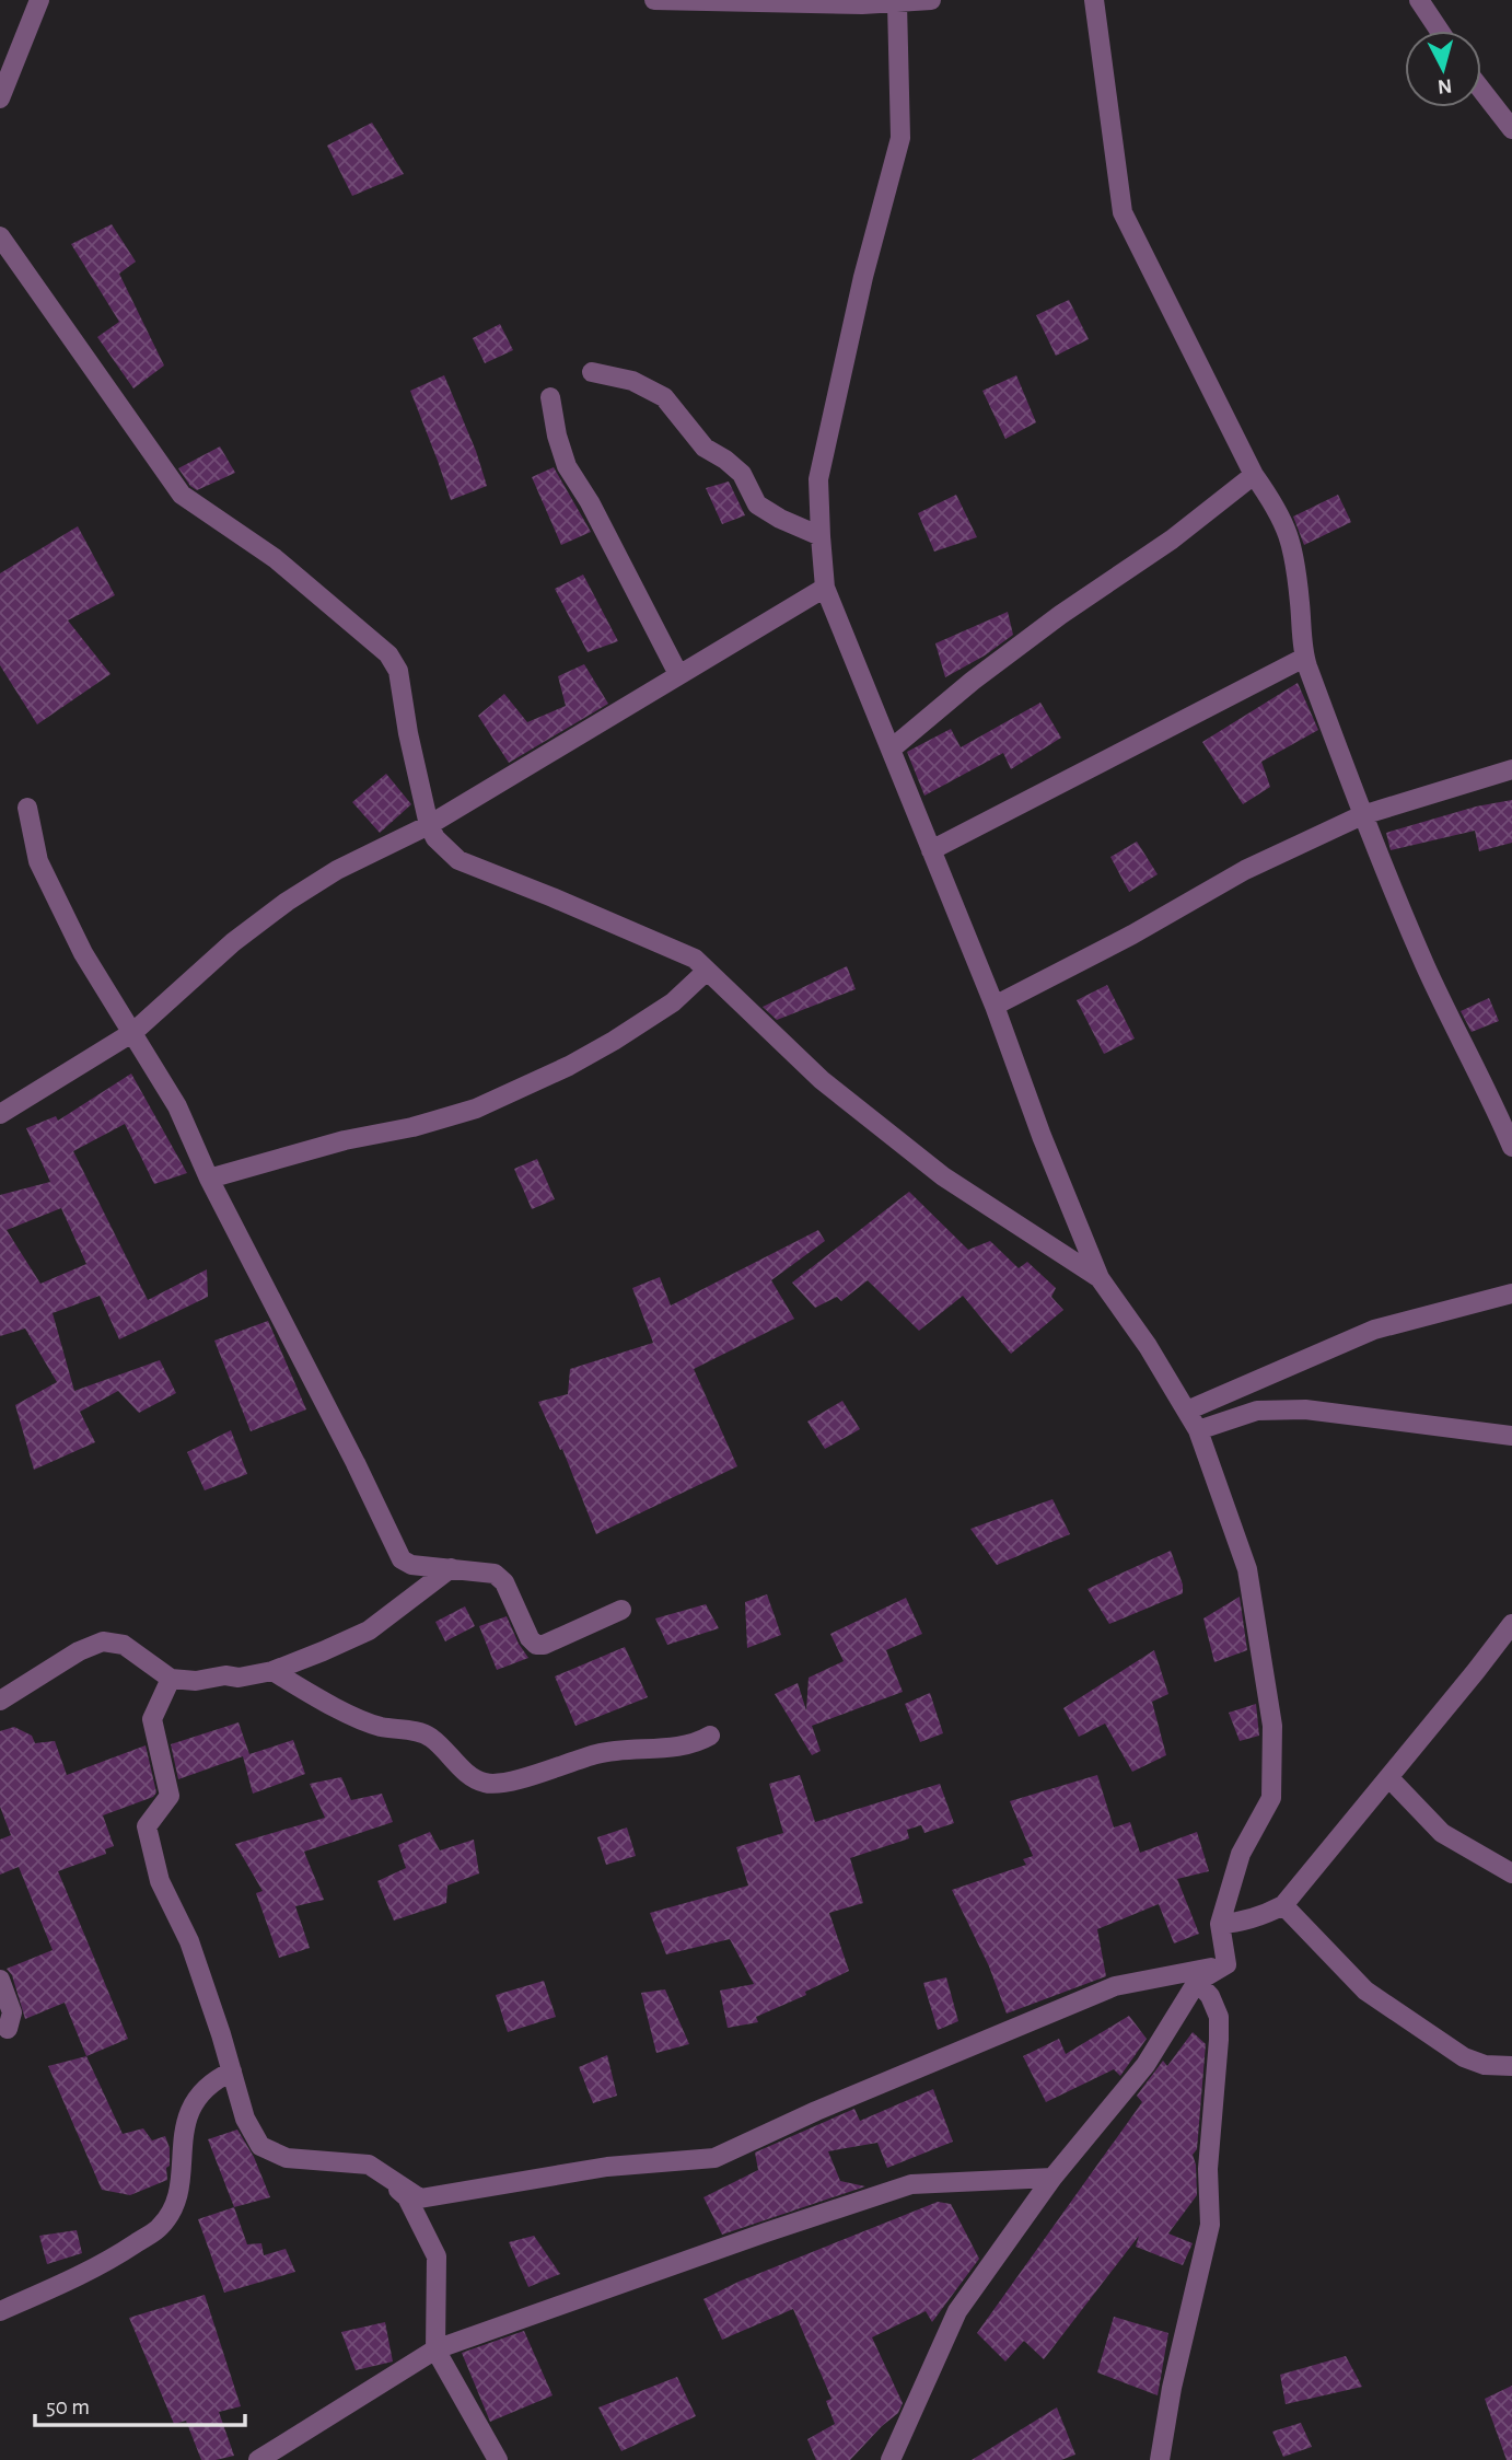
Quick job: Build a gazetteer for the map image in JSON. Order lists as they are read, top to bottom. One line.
{"scale_bar":"50 m","north":"bottom"}
